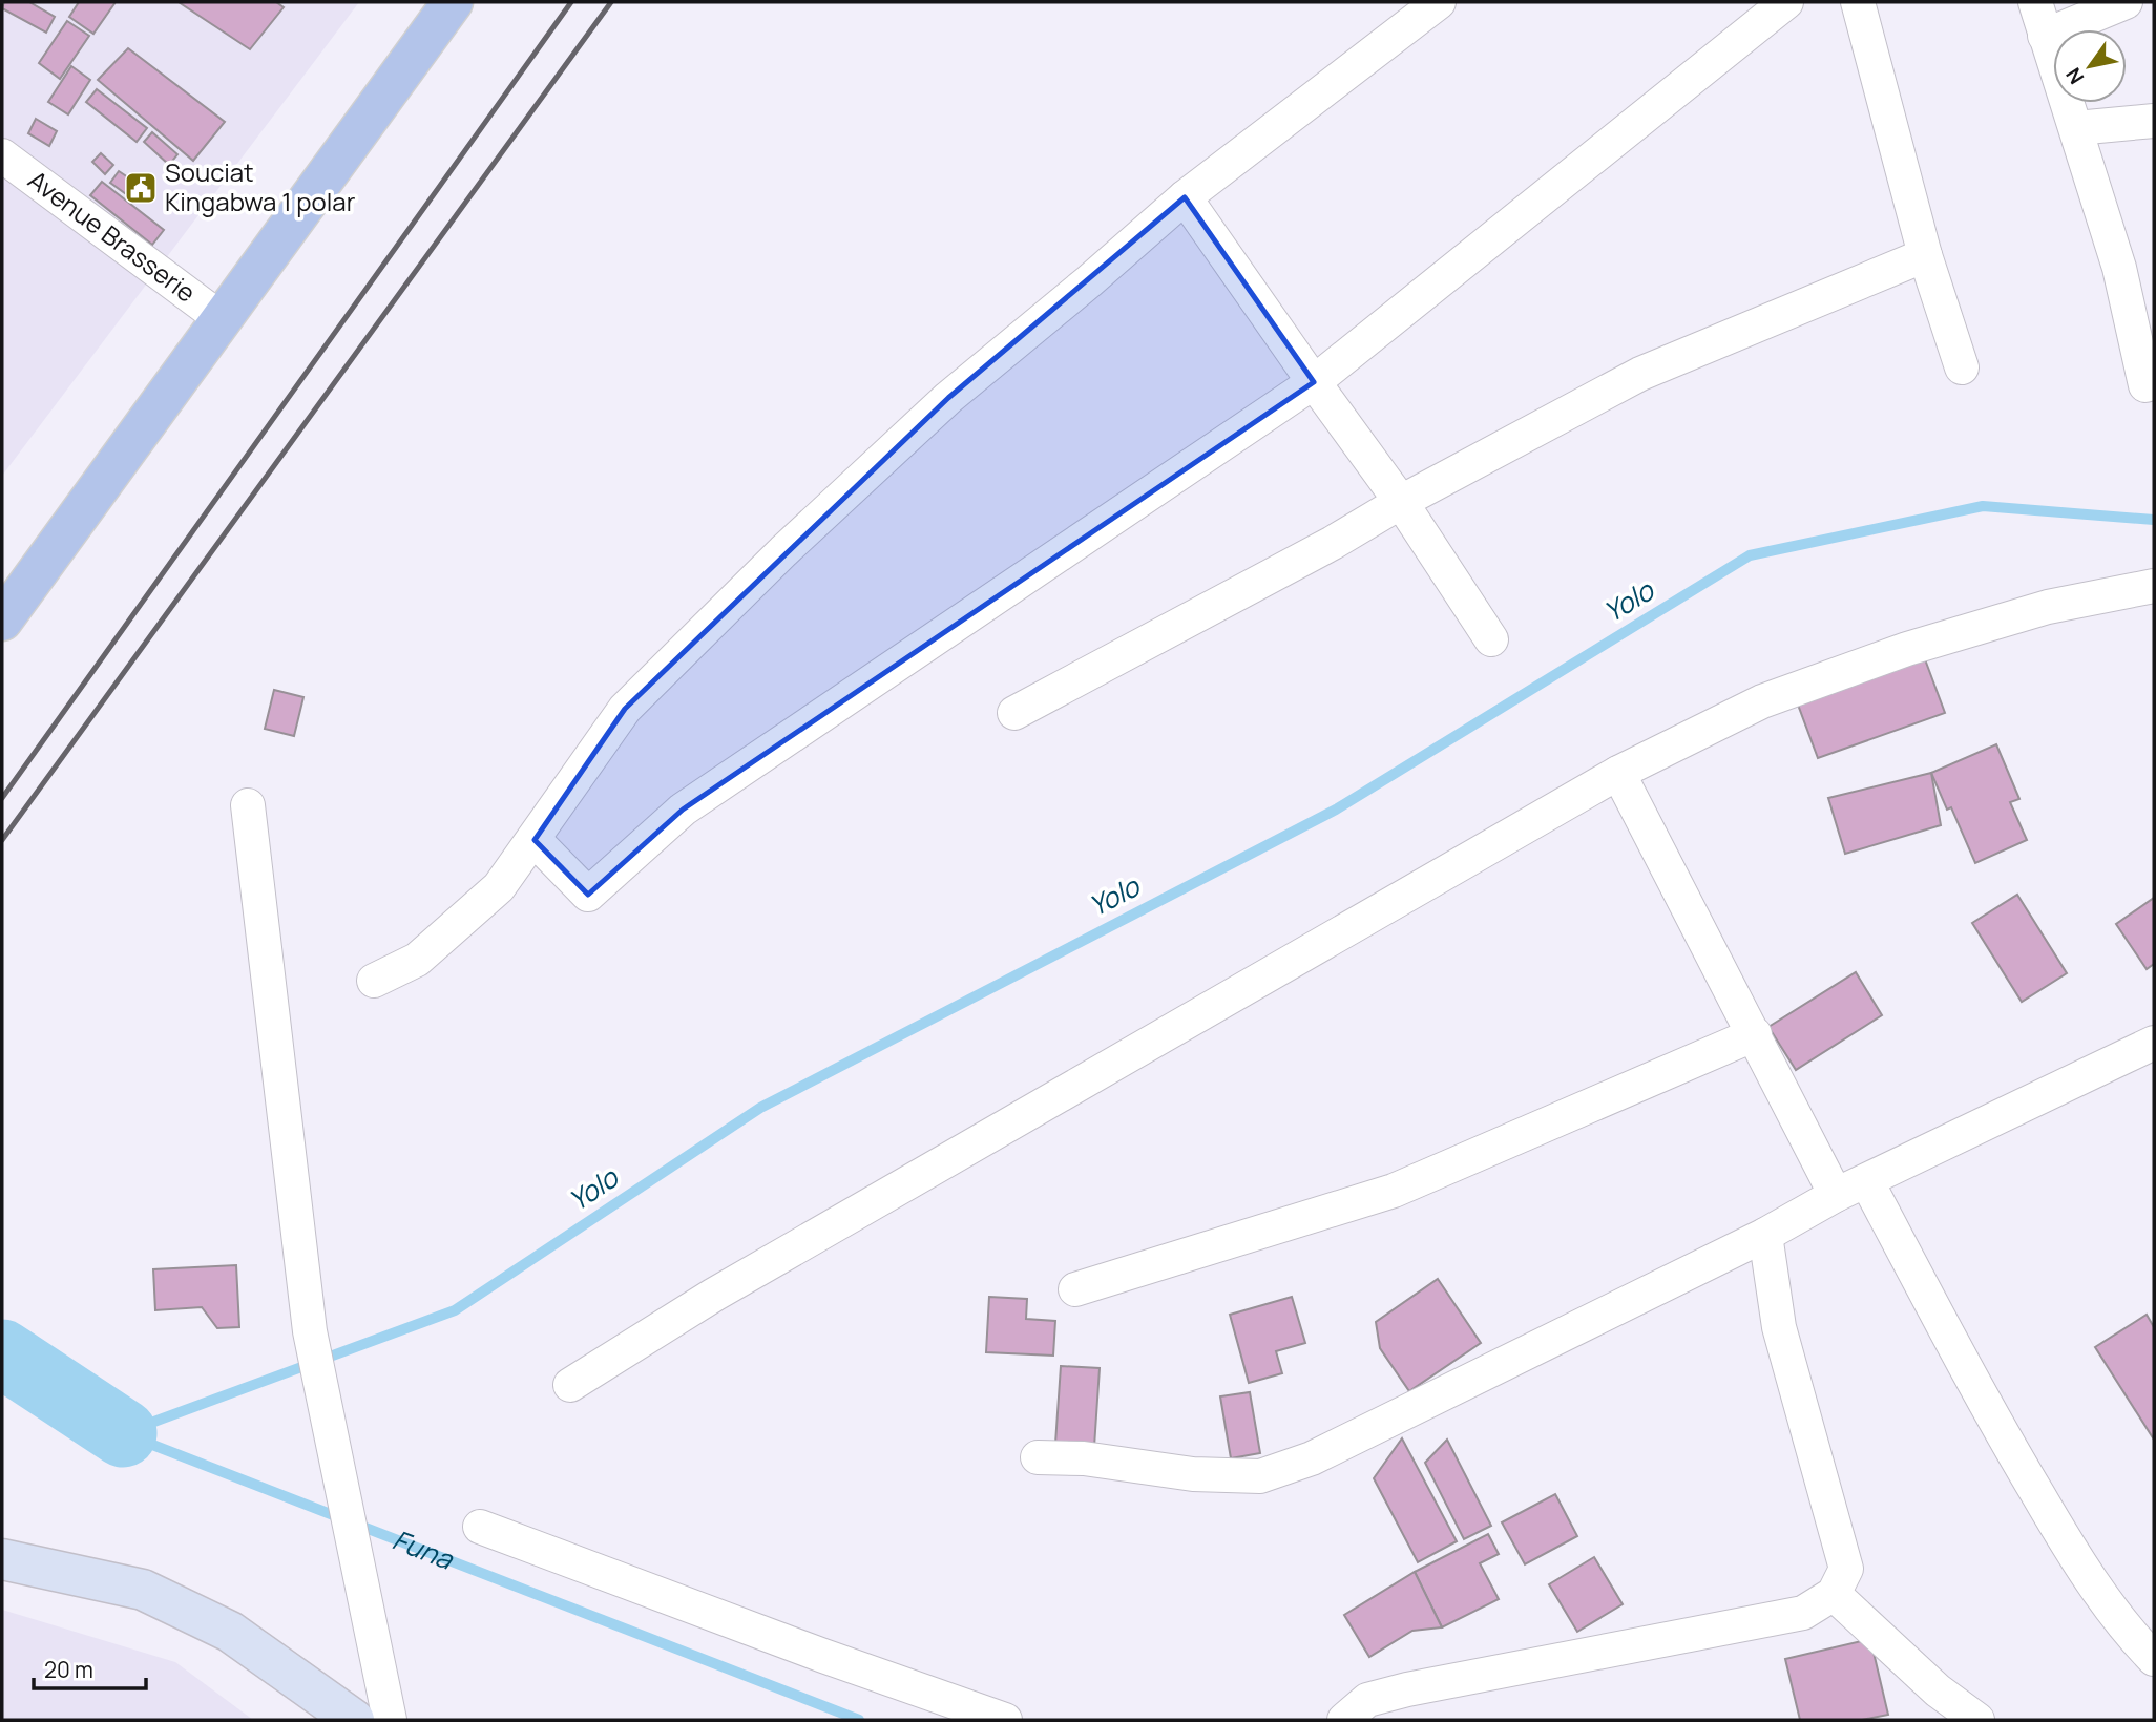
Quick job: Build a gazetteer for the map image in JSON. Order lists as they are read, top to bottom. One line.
{"streets":{"street":["Avenue Brasserie"]},"water":["Yolo","Funa"],"places":{"public building":["Souciat Kingabwa 1 polar"]},"scale_bar":"20 m","north":"bottom left"}
